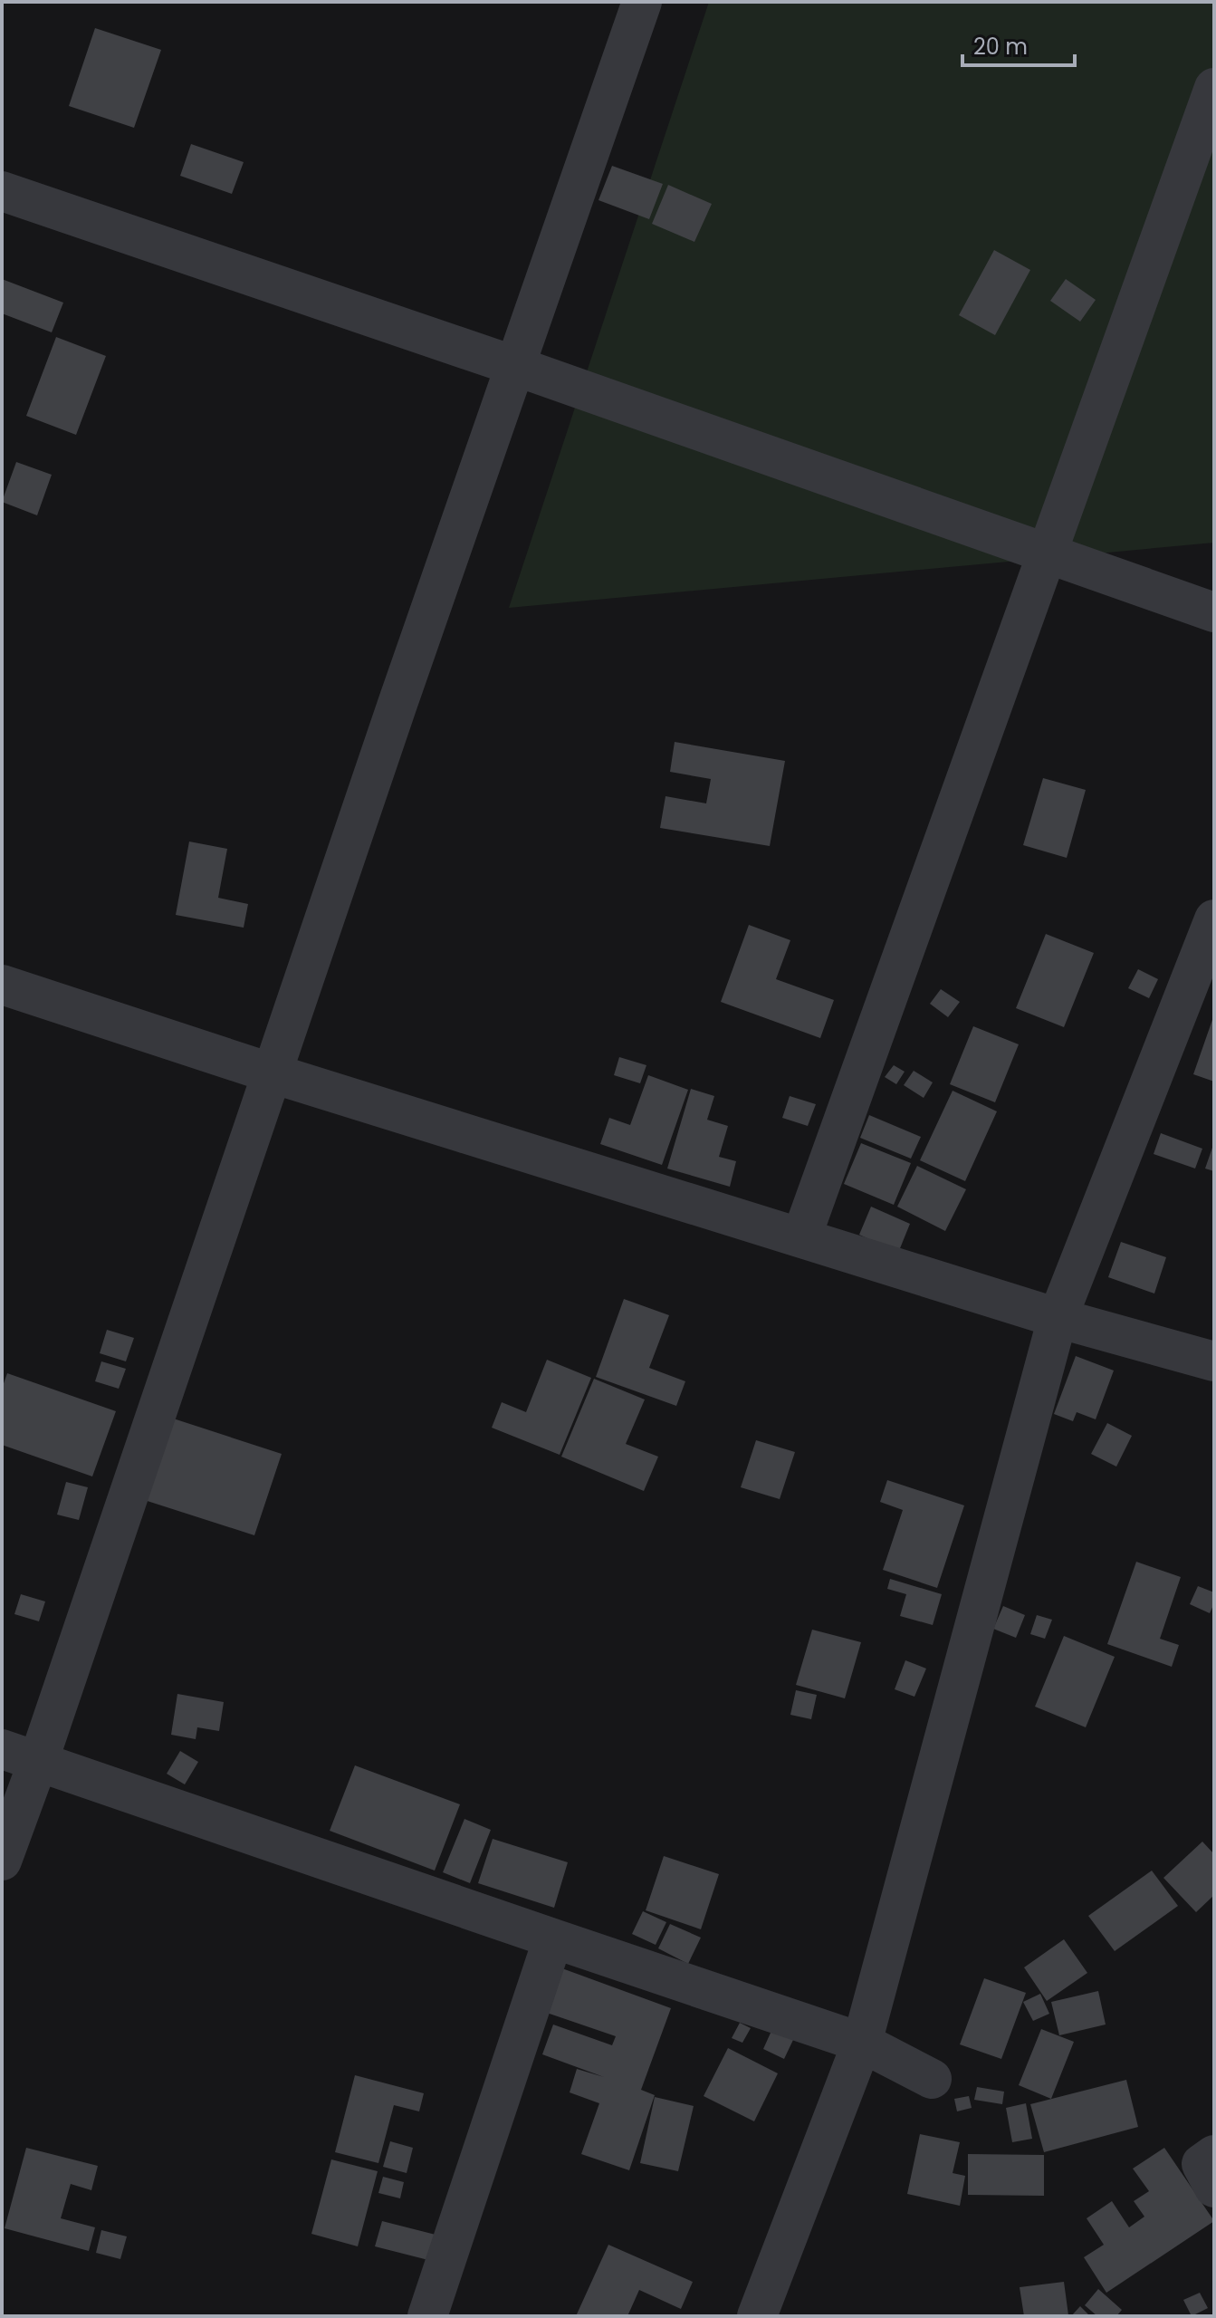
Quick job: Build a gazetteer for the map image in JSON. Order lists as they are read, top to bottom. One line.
{"scale_bar":"20 m"}
